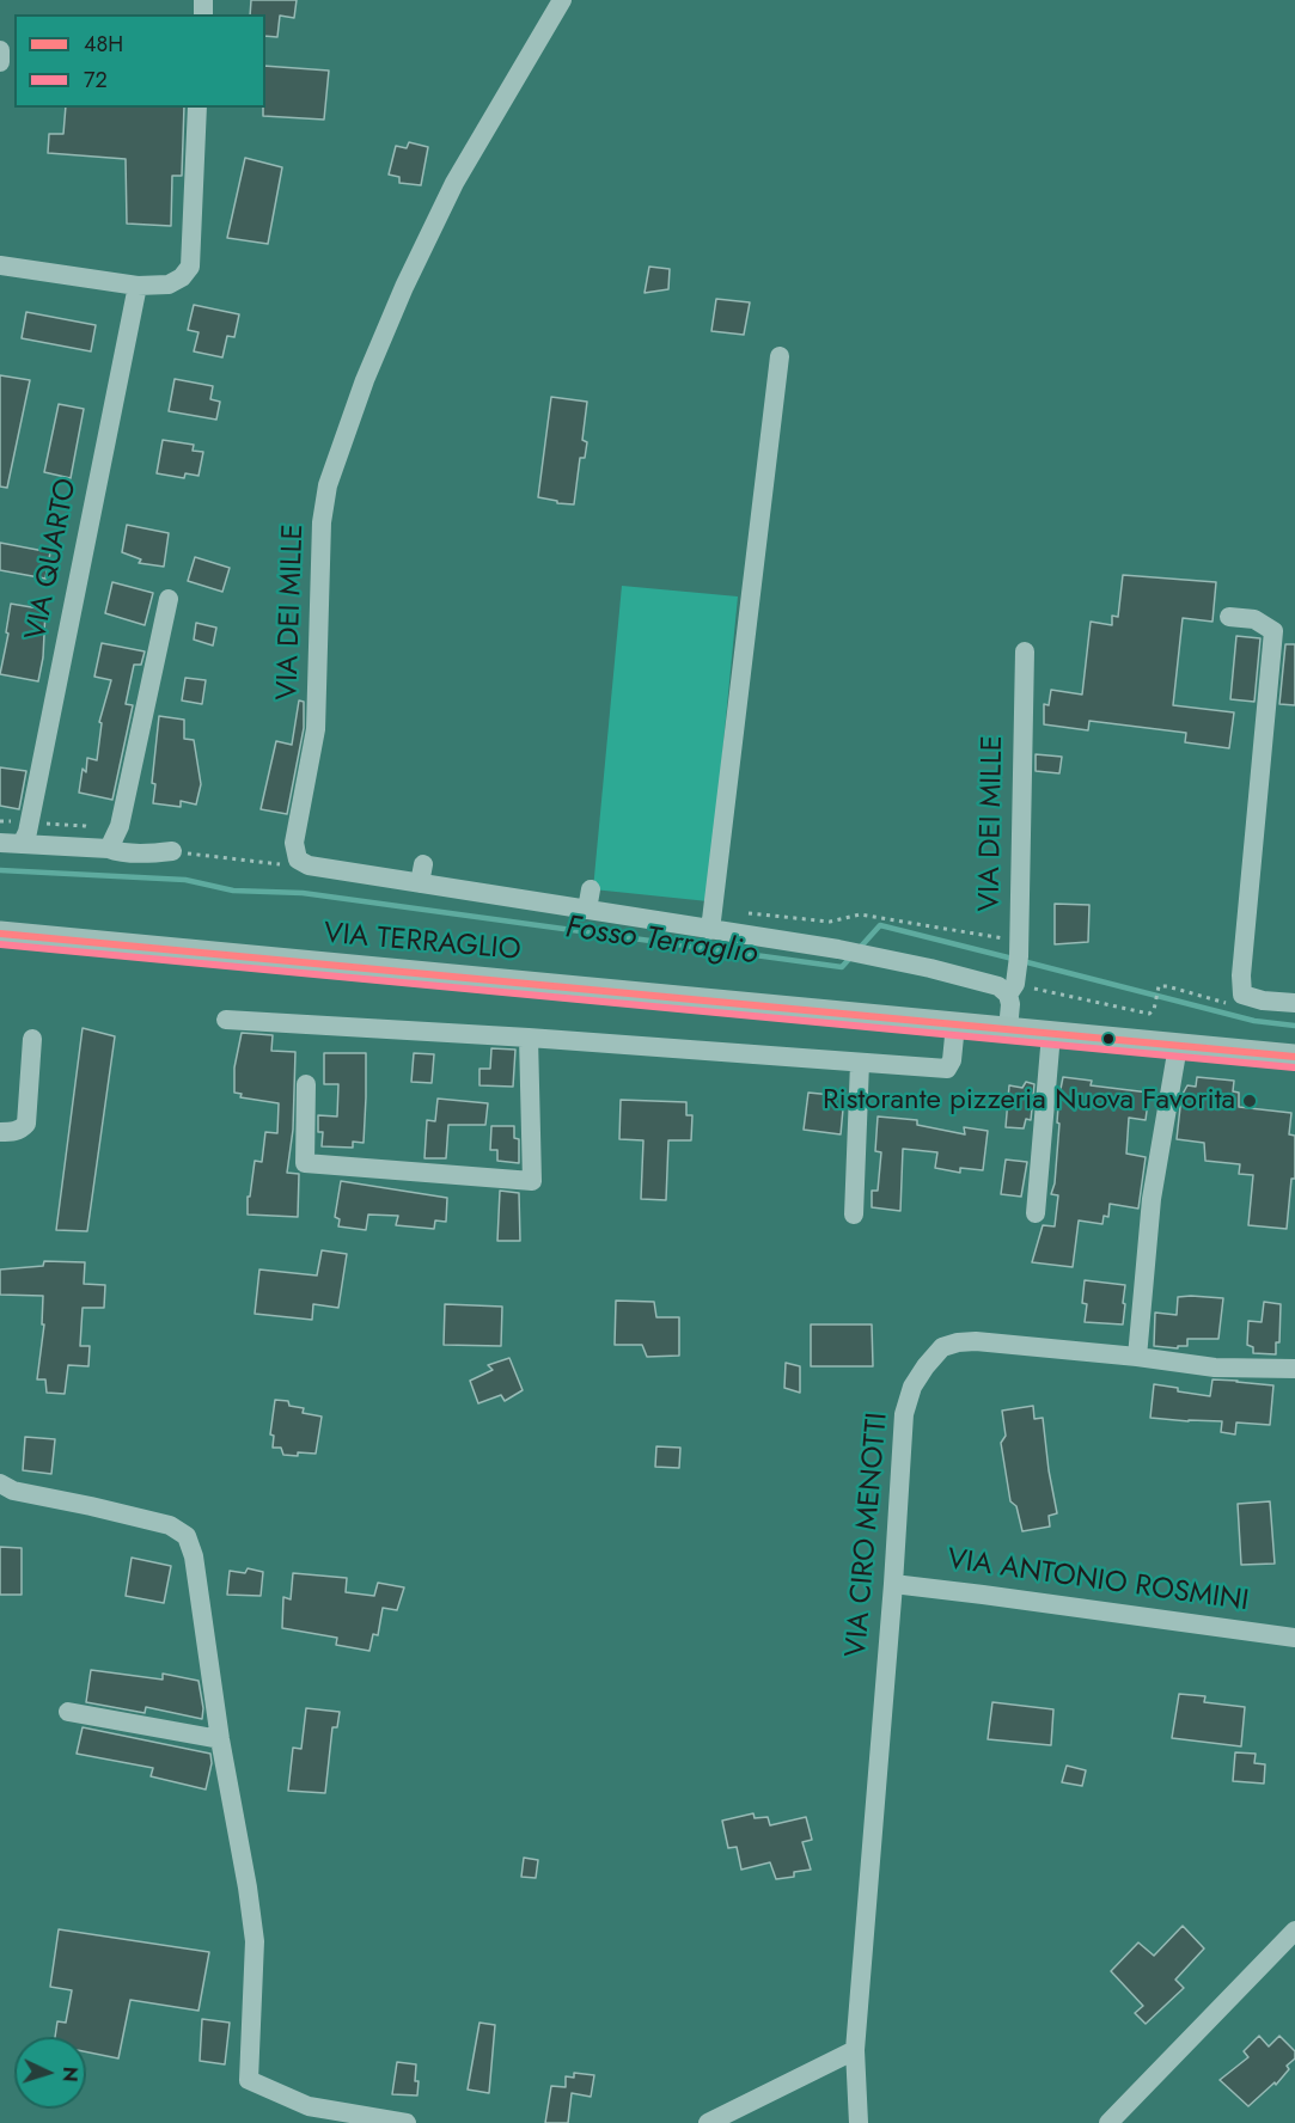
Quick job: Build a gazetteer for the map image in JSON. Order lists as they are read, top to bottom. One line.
{"streets":{"main road":["VIA TERRAGLIO"],"street":["VIA QUARTO","VIA DEI MILLE","VIA CIRO MENOTTI","VIA ANTONIO ROSMINI"]},"crossings":[["VIA DEI MILLE","VIA TERRAGLIO"],["VIA CIRO MENOTTI","VIA ANTONIO ROSMINI"]],"water":["Fosso Terraglio"],"places":["Ristorante pizzeria Nuova Favorita"],"lines":["transit line 48H","transit line 72"],"legend":["48H","72"],"north":"right"}
